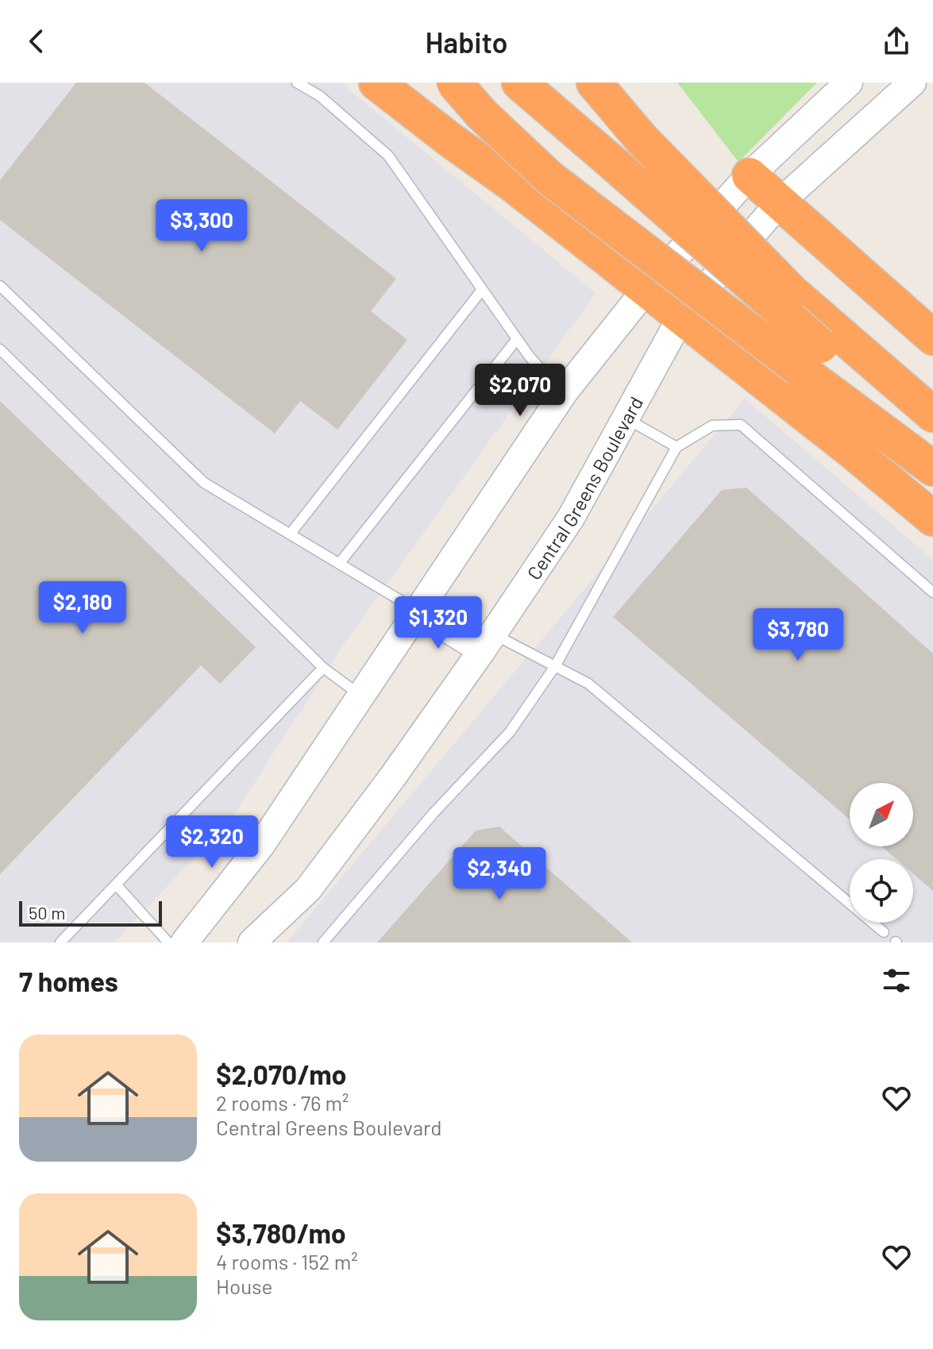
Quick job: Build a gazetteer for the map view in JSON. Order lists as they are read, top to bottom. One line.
{"streets":{"street":["Central Greens Boulevard"]},"scale_bar":"50 m","north":"top right","page":{"header":"Habito","price":["$3,300","$2,070","$2,180","$1,320","$3,780","$2,320","$2,340"],"scale":"50 m","heading":"7 homes","list":[{"name":"$2,070/mo","note":"2 rooms · 76 m² · Central Greens Boulevard"},{"name":"$3,780/mo","note":"4 rooms · 152 m² · House"}]}}
